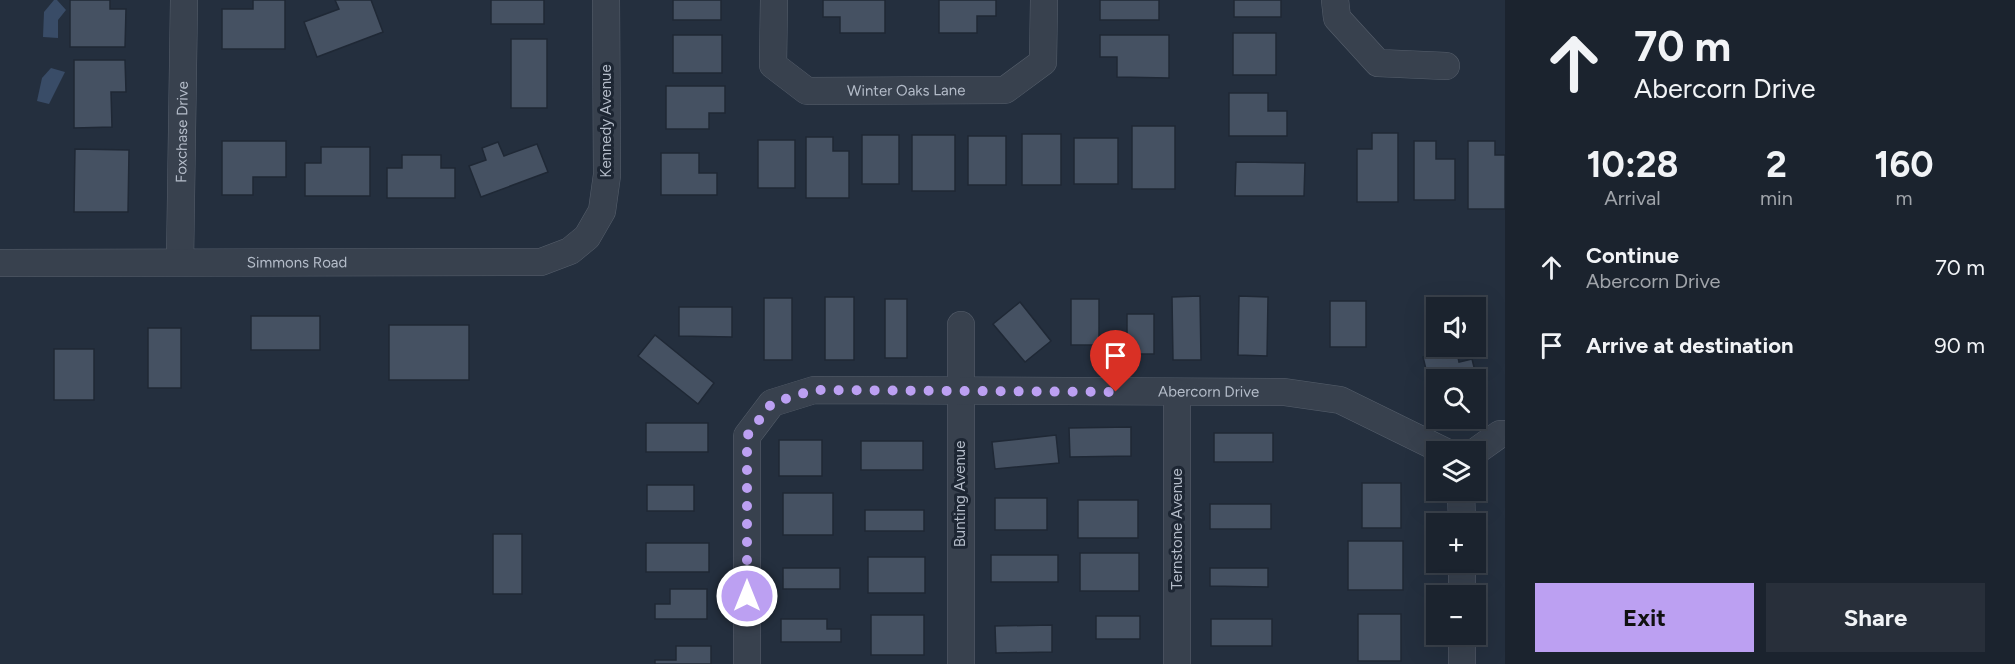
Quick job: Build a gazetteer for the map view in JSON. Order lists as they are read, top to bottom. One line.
{"streets":{"street":["Winter Oaks Lane","Kennedy Avenue","Foxchase Drive","Simmons Road","Abercorn Drive","Bunting Avenue","Ternstone Avenue"]},"crossings":[["Kennedy Avenue","Simmons Road"],["Foxchase Drive","Simmons Road"],["Abercorn Drive","Bunting Avenue"],["Abercorn Drive","Ternstone Avenue"]],"page":{"turn":["70 m","Abercorn Drive"],"eta":["10:28","Arrival","2","min","160","m"],"list":[{"name":"Continue","note":"Abercorn Drive","value":"70 m"},{"name":"Arrive at destination","value":"90 m"}],"map_buttons":["+","−"],"buttons":["Exit","Share"]}}
